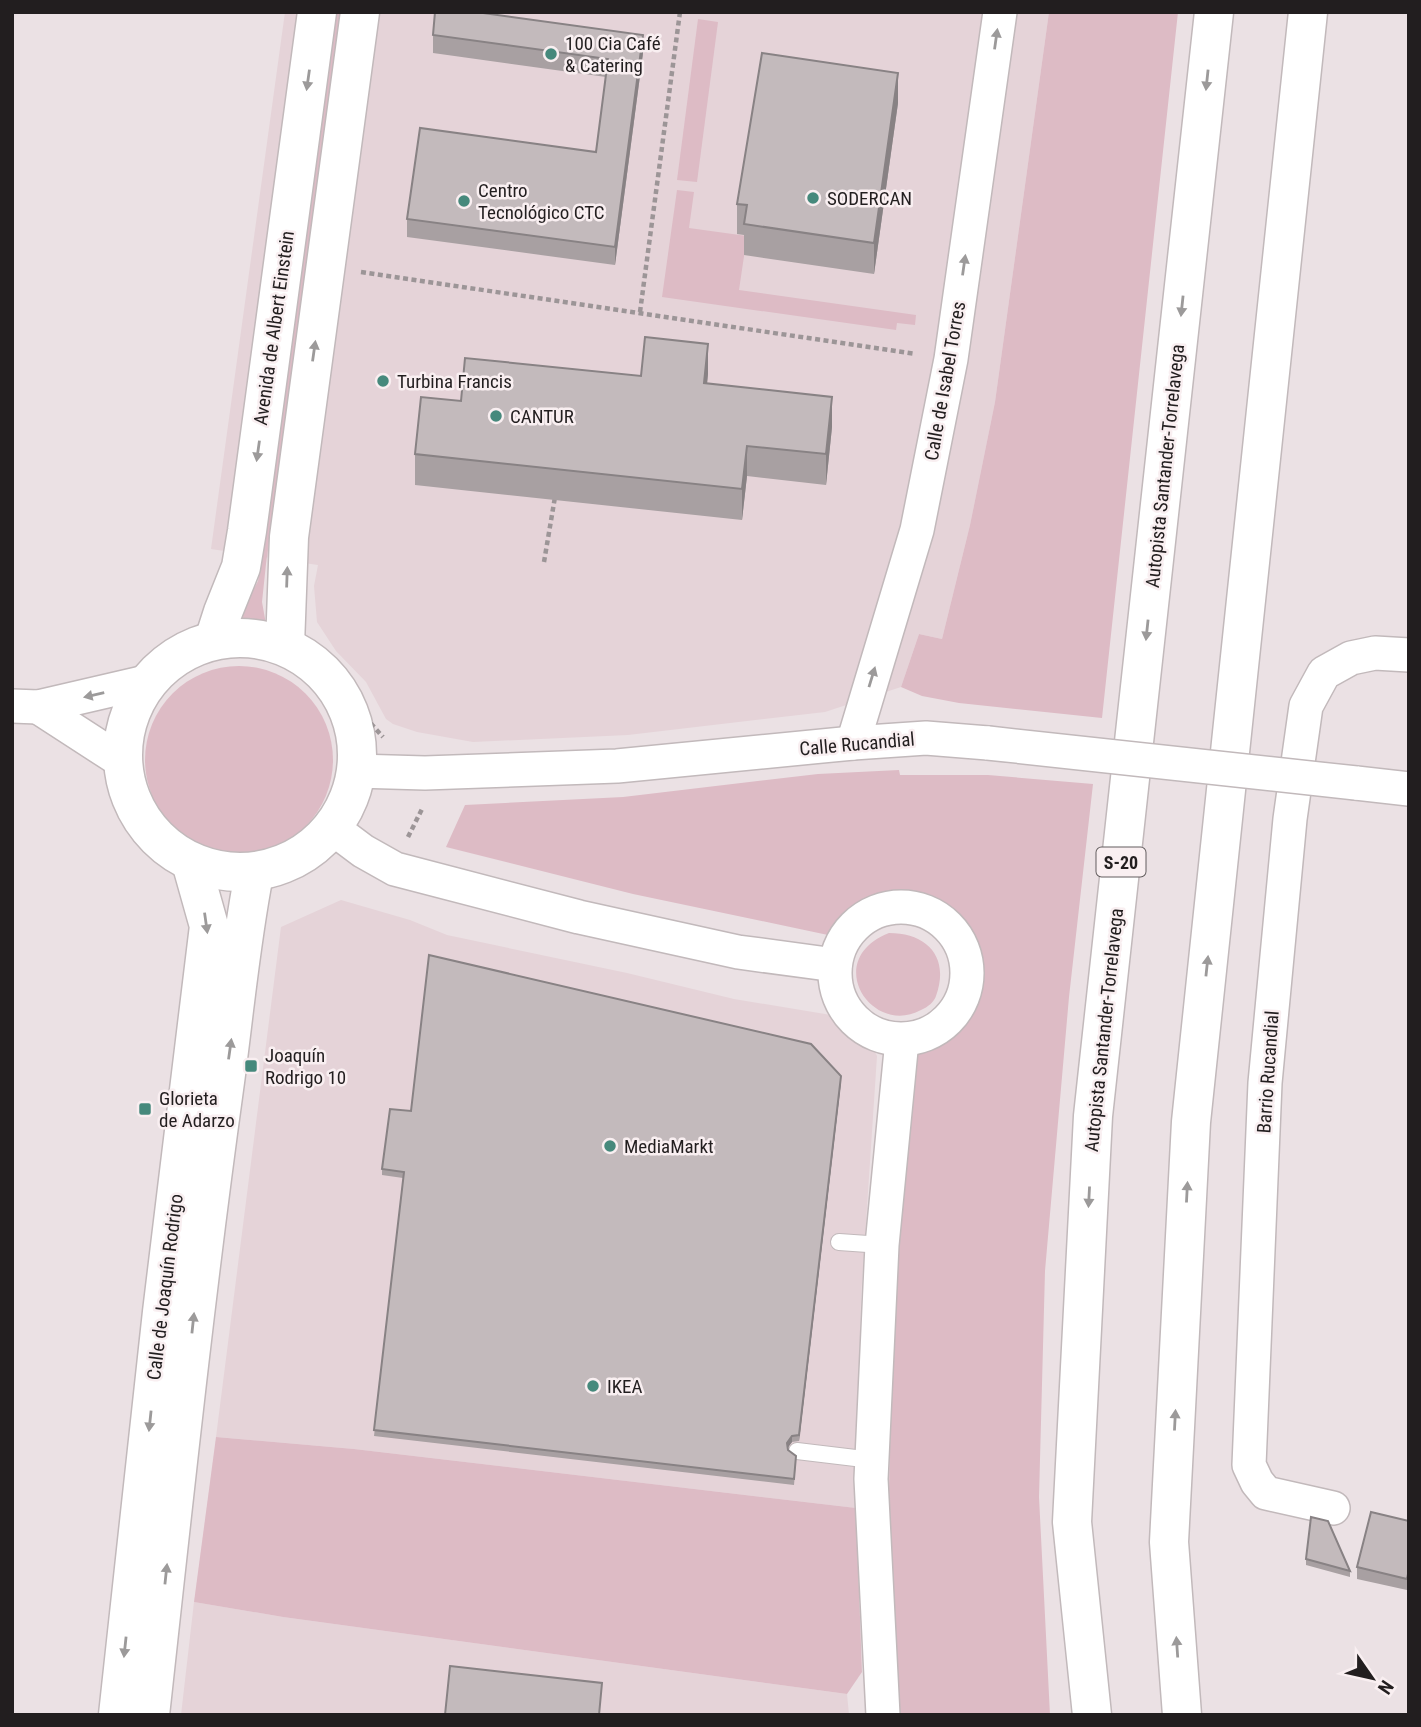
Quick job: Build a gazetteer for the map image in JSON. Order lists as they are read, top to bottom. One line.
{"streets":{"main road":["Avenida de Albert Einstein","Autopista Santander-Torrelavega","S-20","Calle de Joaquín Rodrigo"],"street":["Calle de Isabel Torres","Calle Rucandial","Barrio Rucandial"]},"crossings":[["Avenida de Albert Einstein","Calle Rucandial"],["Avenida de Albert Einstein","Calle de Joaquín Rodrigo"],["Calle de Isabel Torres","Calle Rucandial"],["Calle Rucandial","Calle de Joaquín Rodrigo"]],"one_way":["Calle de Isabel Torres"],"places":{"other":["100 Cia Café & Catering","SODERCAN","Centro Tecnológico CTC","Turbina Francis","CANTUR","MediaMarkt","IKEA"],"transit":["Joaquín Rodrigo 10","Glorieta de Adarzo"]},"north":"bottom right"}
